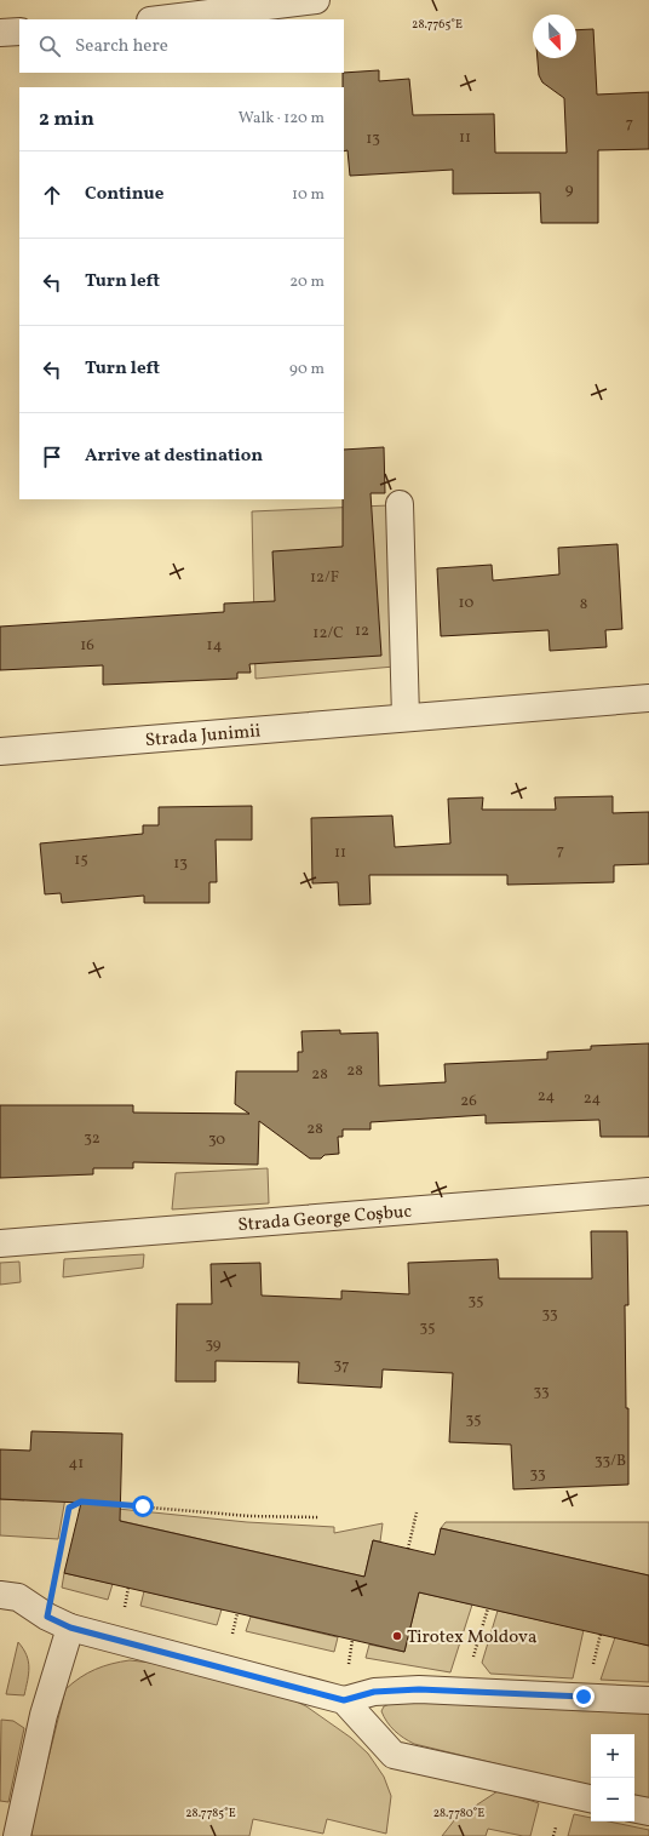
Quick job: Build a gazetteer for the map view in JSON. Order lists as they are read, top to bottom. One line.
{"streets":{"street":["Strada Junimii","Strada George Coșbuc"]},"places":["Tirotex Moldova"],"house_numbers":["7","11","13","9","12/F","10","8","12","12/C","16","14","7","11","15","13","28","28","24","24","26","28","32","30","35","33","35","39","37","33","35","33/B","41","33"],"north":"bottom right","page":{"search":"Search here","heading":["2 min","Walk · 120 m"],"list":[["Continue","10 m"],["Turn left","20 m"],["Turn left","90 m"],"Arrive at destination"],"map_buttons":["+","−"]},"coordinates":["28.7765°E","28.7785°E","28.7780°E"]}
